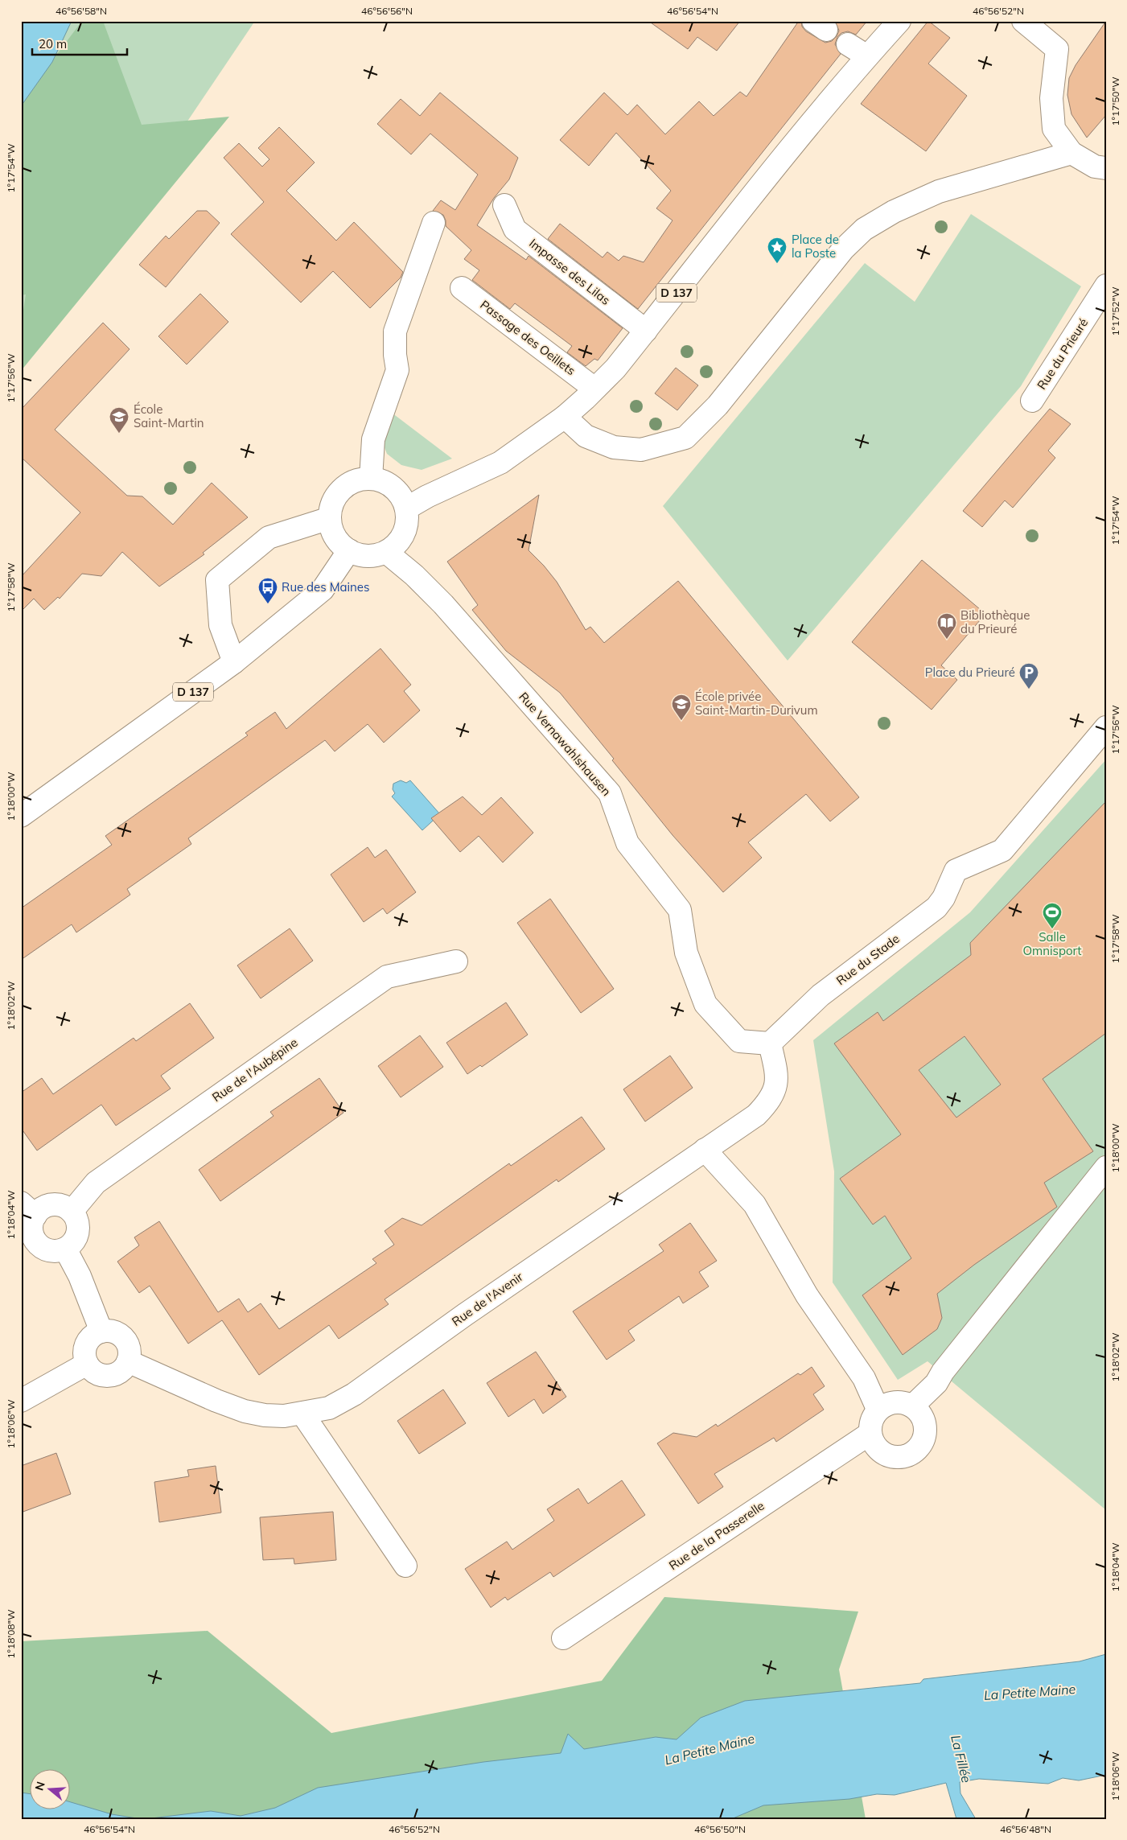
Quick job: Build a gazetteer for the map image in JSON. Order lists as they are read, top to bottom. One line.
{"streets":{"street":["Impasse des Lilas","D 137","Passage des Oeillets","Rue du Prieuré","Rue Vernawahlshausen","Rue du Stade","Rue de l'Aubépine","Rue de l'Avenir","Rue de la Passerelle"]},"crossings":[["Impasse des Lilas","D 137"],["D 137","Passage des Oeillets"],["D 137","Rue Vernawahlshausen"],["Rue Vernawahlshausen","Rue du Stade"],["Rue Vernawahlshausen","Rue de l'Avenir"],["Rue du Stade","Rue de l'Avenir"]],"water":["La Petite Maine","La Fillée"],"places":{"place":["Place de la Poste"],"school or university":["École Saint-Martin","École privée Saint-Martin-Durivum"],"bus stop":["Rue des Maines"],"library":["Bibliothèque du Prieuré"],"parking":["Place du Prieuré"],"sports":["Salle Omnisport"]},"scale_bar":"20 m","north":"left","coordinates":["46°56'58\"N","46°56'56\"N","46°56'54\"N","46°56'52\"N","1°17'50\"W","1°17'54\"W","1°17'52\"W","1°17'56\"W","1°17'58\"W","1°18'00\"W","1°18'02\"W","1°18'04\"W","1°18'06\"W","1°18'08\"W","46°56'50\"N","46°56'48\"N"]}
